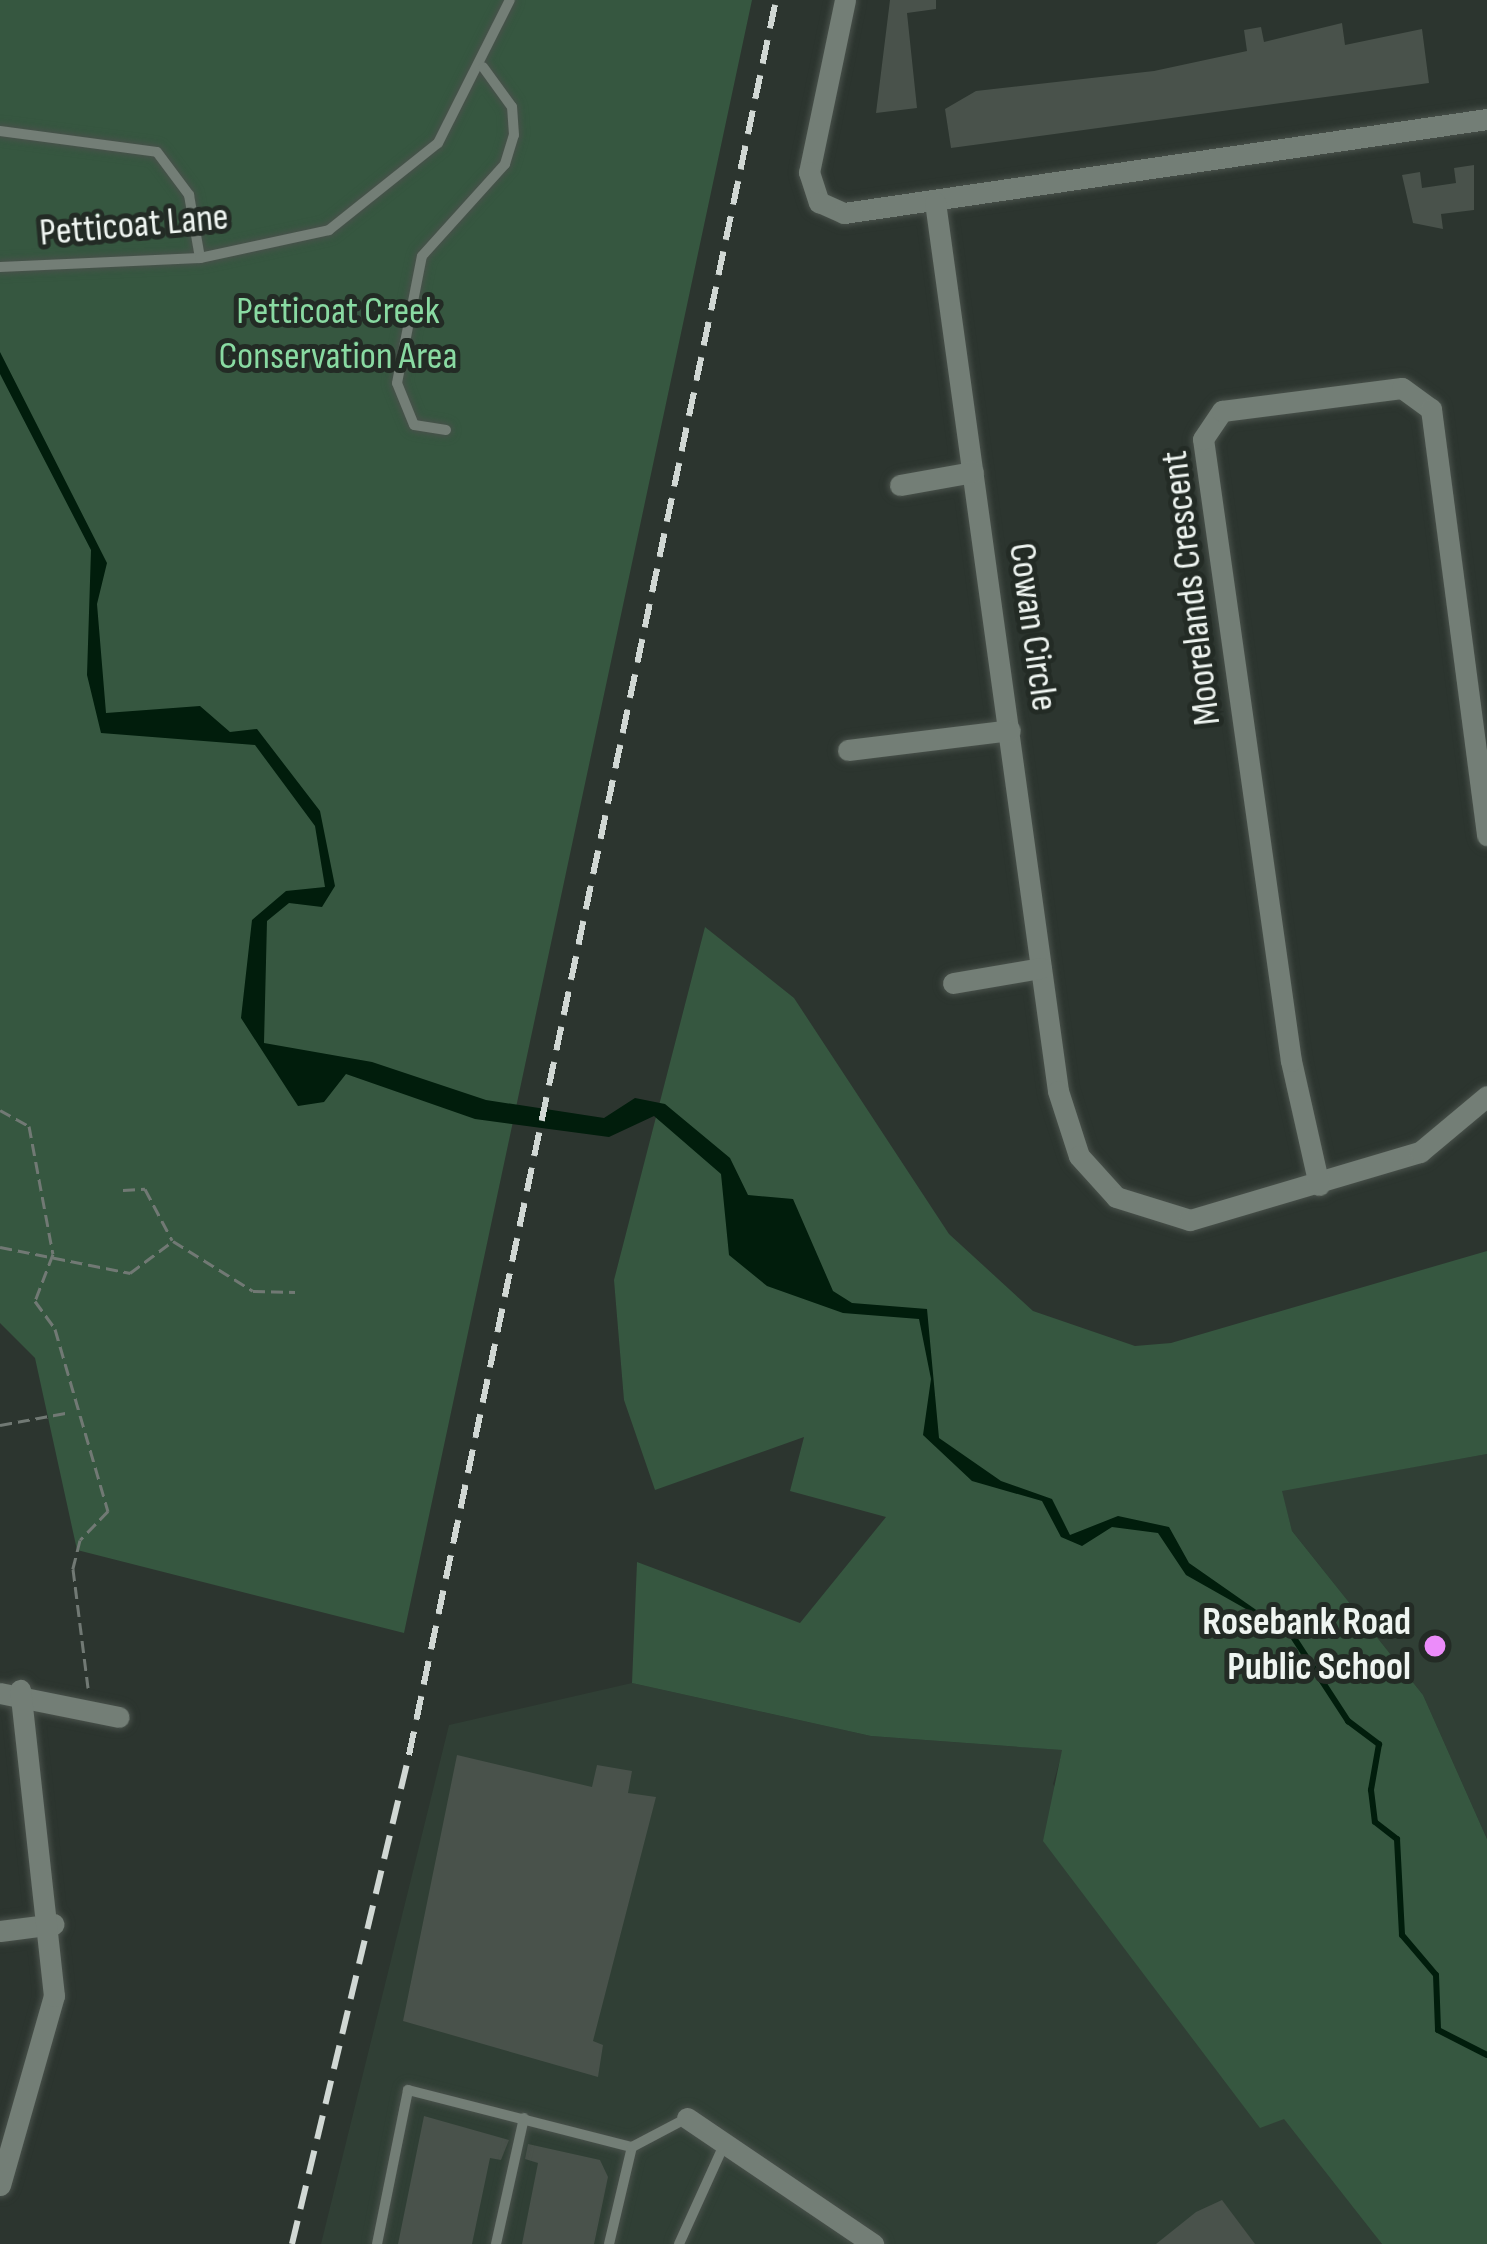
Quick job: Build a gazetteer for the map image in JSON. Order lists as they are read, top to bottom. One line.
{"streets":{"street":["Moorelands Crescent","Cowan Circle"],"lane":["Petticoat Lane"]},"crossings":[["Moorelands Crescent","Cowan Circle"]],"parks":["Petticoat Creek Conservation Area"],"places":["Rosebank Road Public School"]}
